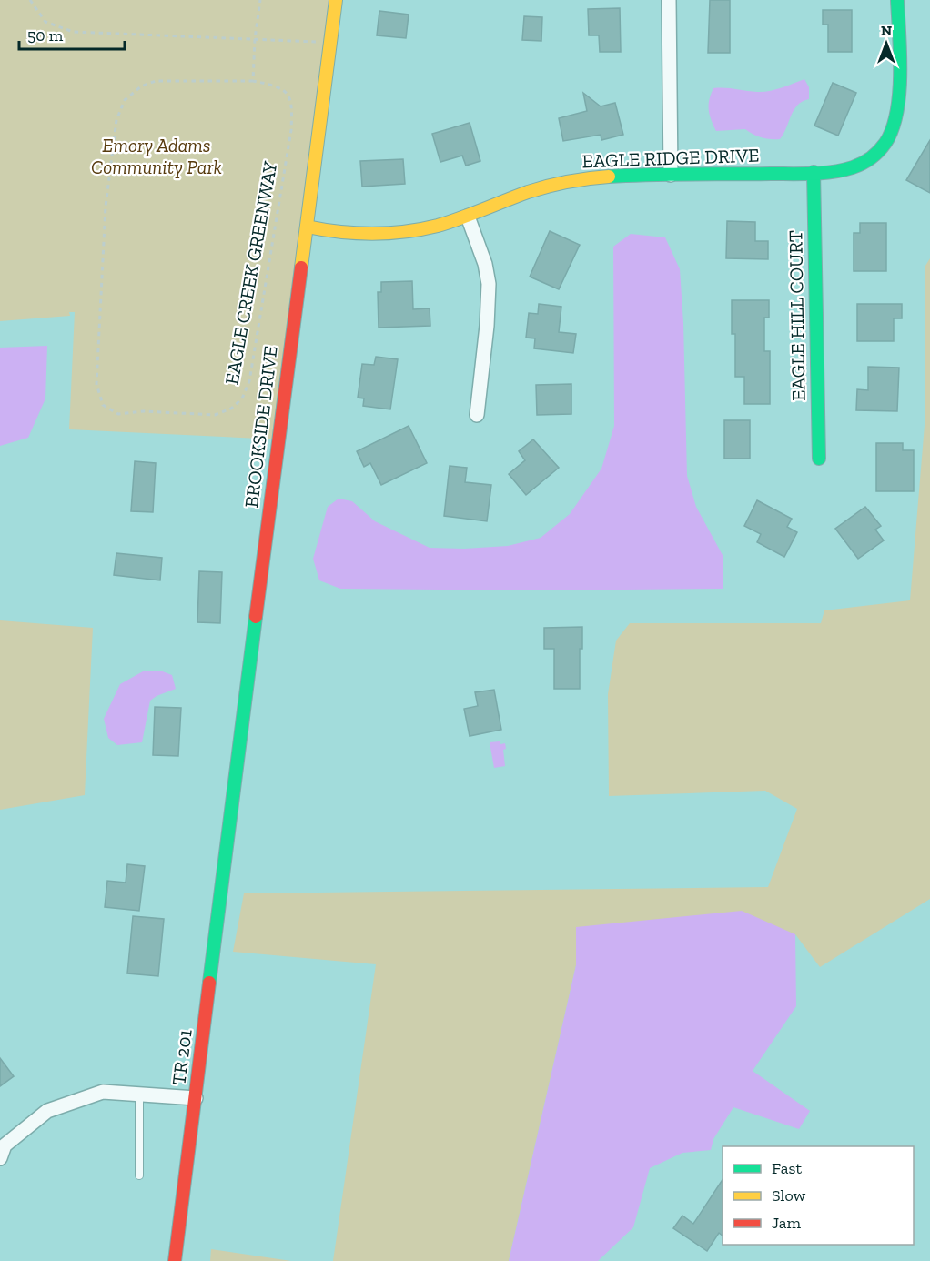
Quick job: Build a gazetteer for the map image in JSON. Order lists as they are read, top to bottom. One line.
{"streets":{"street":["EAGLE RIDGE DRIVE","EAGLE HILL COURT","BROOKSIDE DRIVE","TR 201"],"path":["EAGLE CREEK GREENWAY"]},"crossings":[["EAGLE RIDGE DRIVE","EAGLE HILL COURT"],["EAGLE RIDGE DRIVE","BROOKSIDE DRIVE"],["BROOKSIDE DRIVE","TR 201"]],"parks":["Emory Adams Community Park"],"legend":["Fast","Slow","Jam"],"scale_bar":"50 m","north":"top"}
